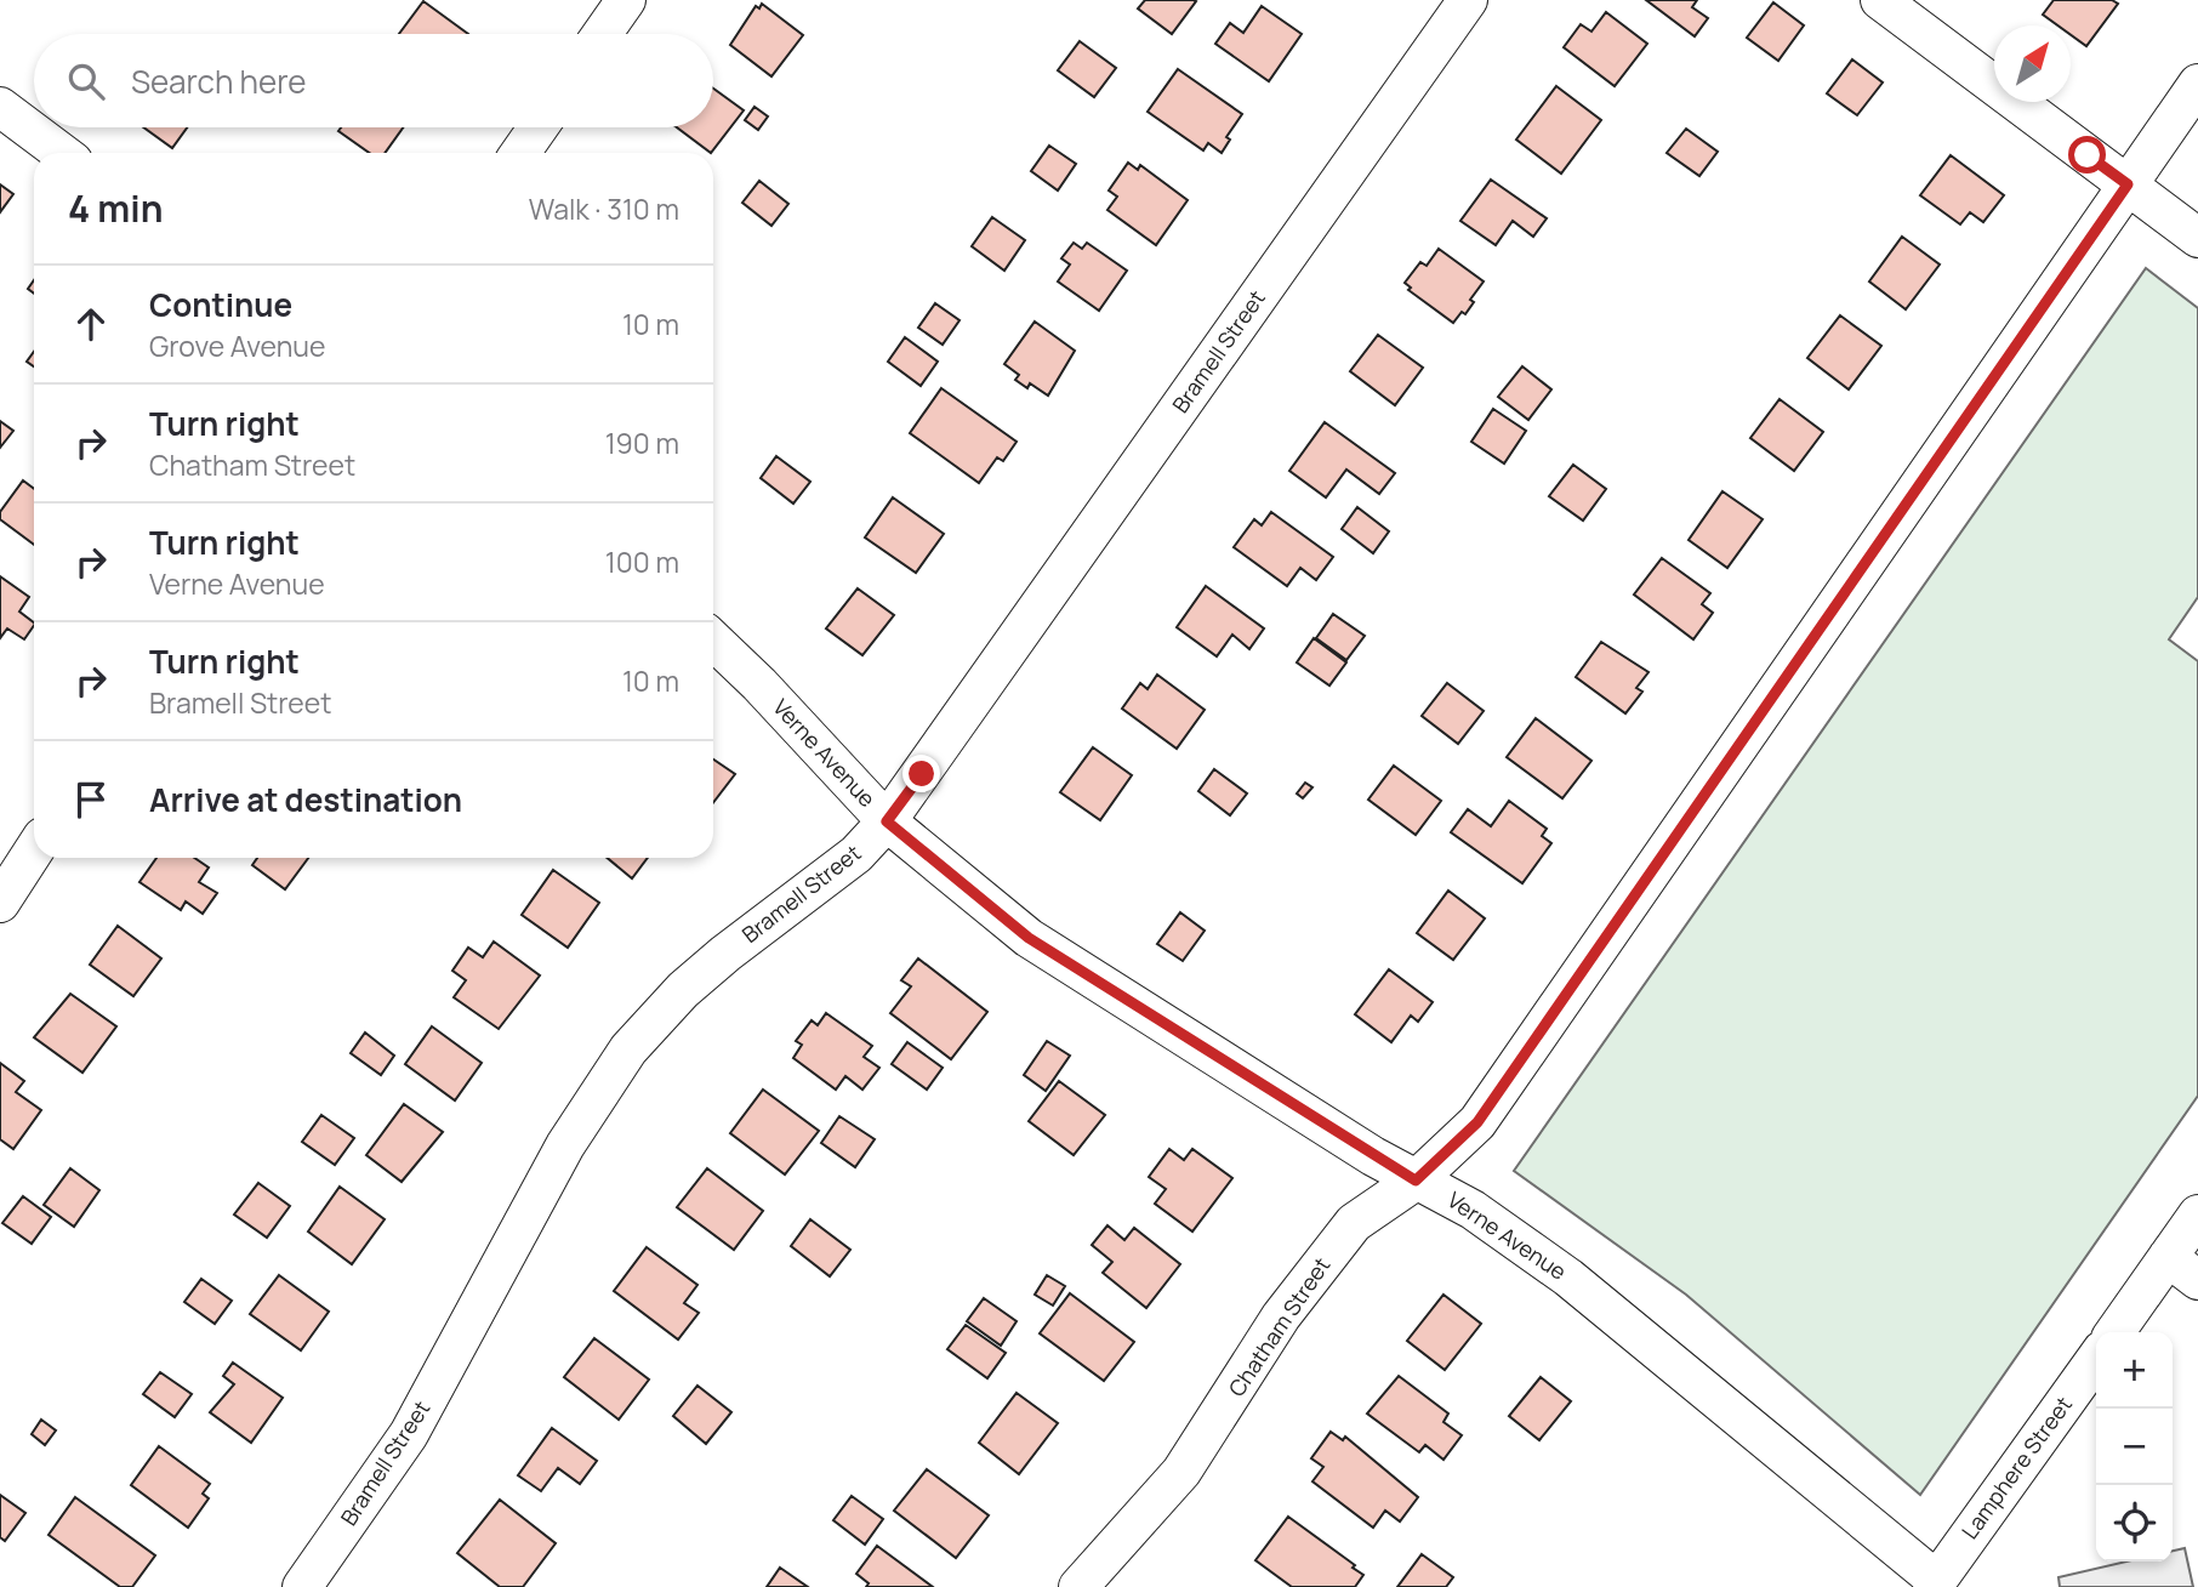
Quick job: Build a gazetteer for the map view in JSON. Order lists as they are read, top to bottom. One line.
{"streets":{"street":["Bramell Street","Verne Avenue","Chatham Street","Lamphere Street"]},"crossings":[["Bramell Street","Verne Avenue"],["Verne Avenue","Chatham Street"],["Verne Avenue","Lamphere Street"]],"north":"top right","page":{"search":"Search here","heading":["4 min","Walk · 310 m"],"list":[["Continue","Grove Avenue","10 m"],["Turn right","Chatham Street","190 m"],["Turn right","Verne Avenue","100 m"],["Turn right","Bramell Street","10 m"],"Arrive at destination"],"map_buttons":["+","−"]}}
